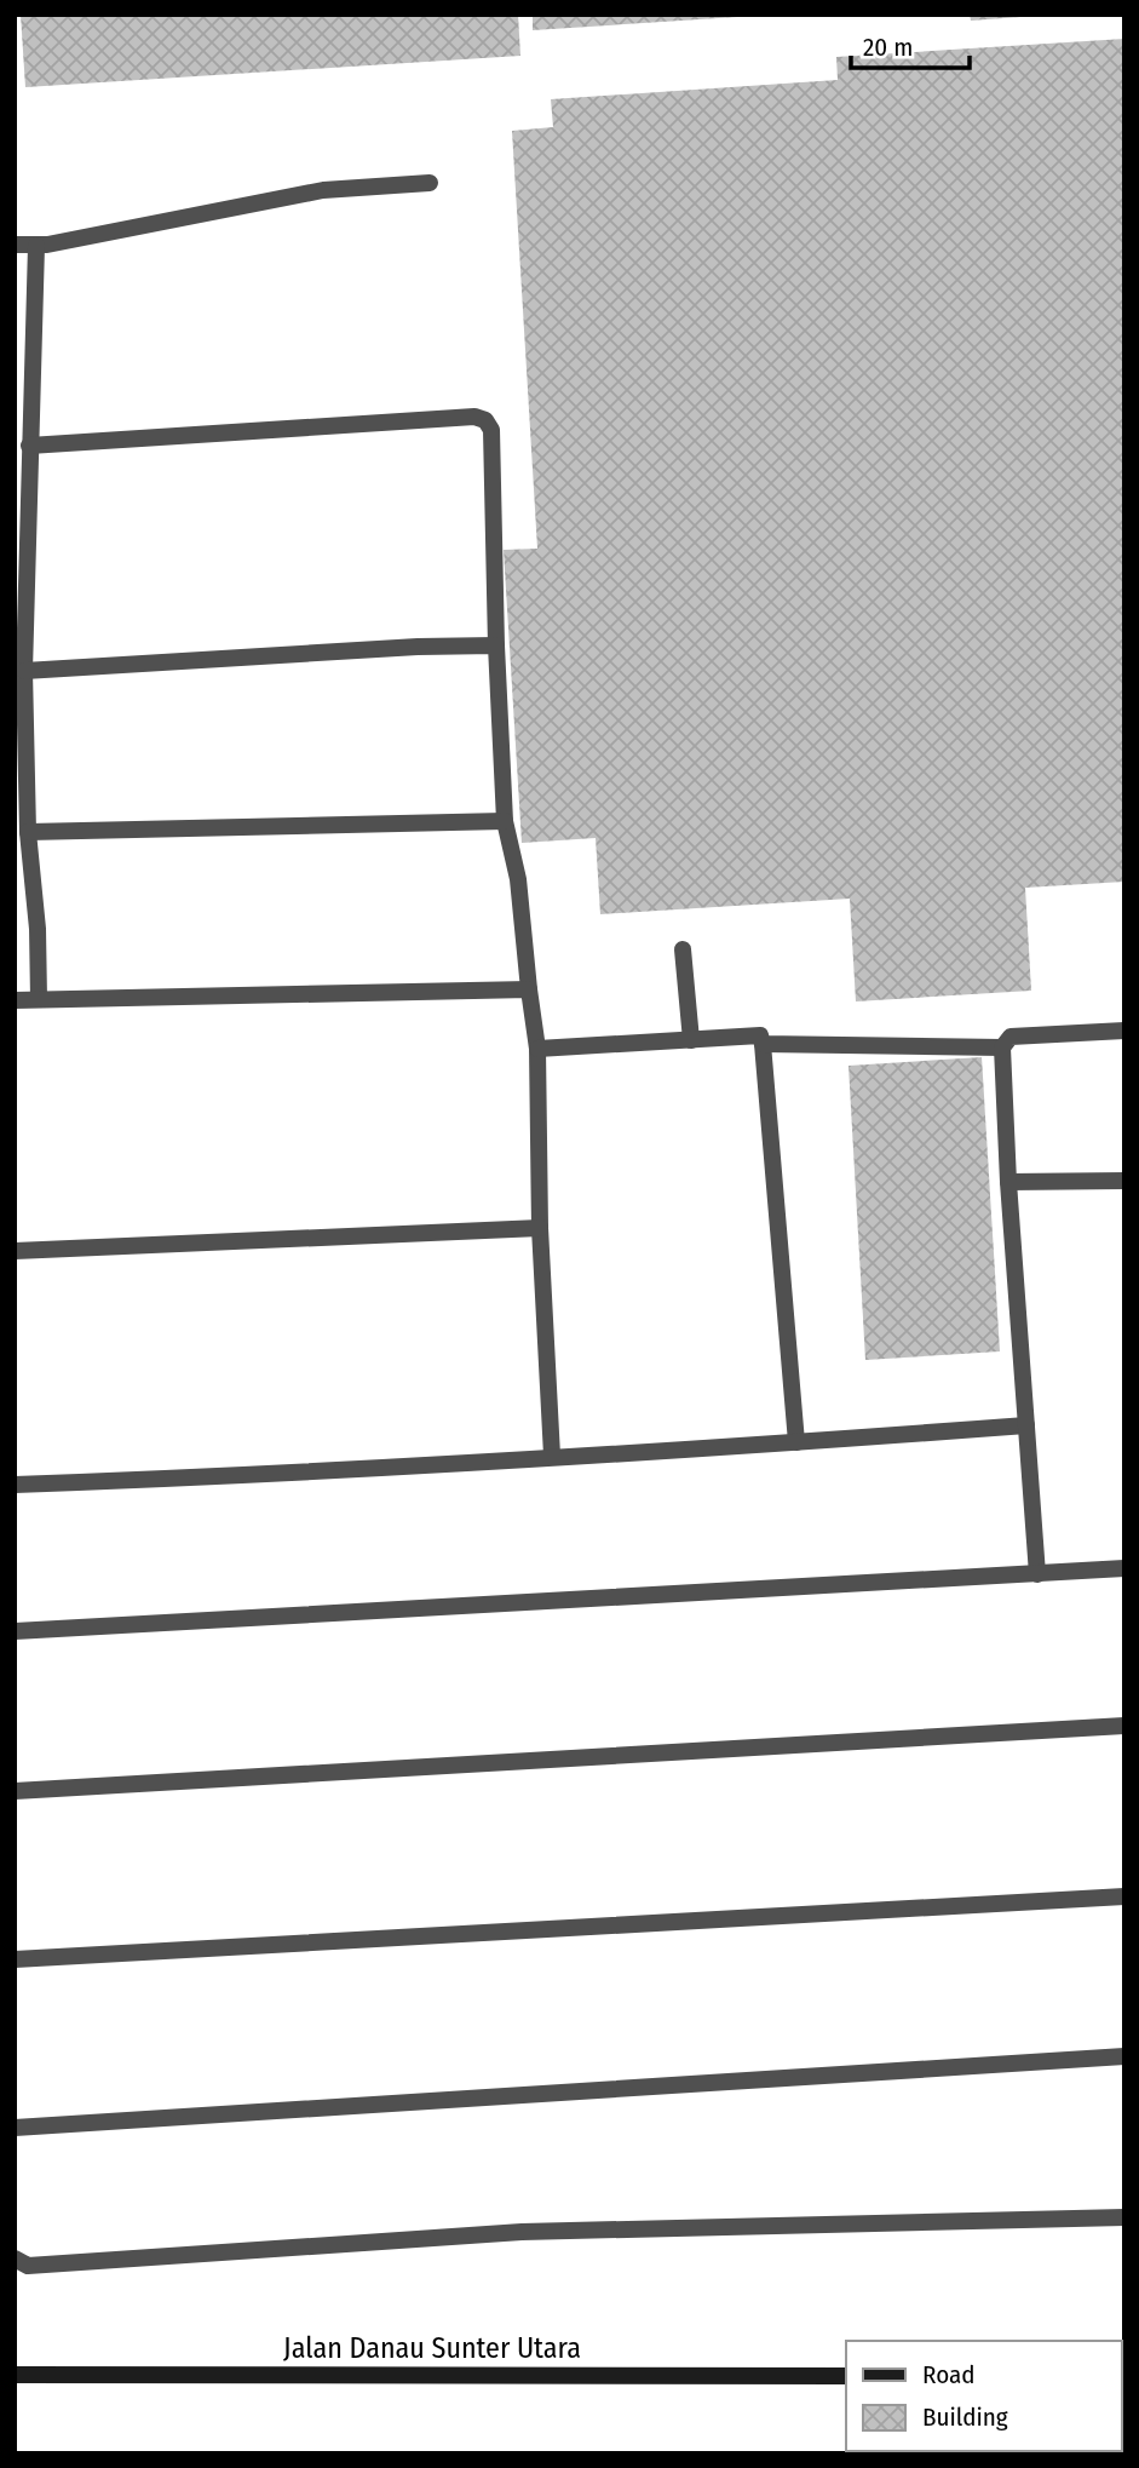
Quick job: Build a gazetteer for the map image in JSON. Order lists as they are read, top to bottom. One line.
{"streets":{"main road":["Jalan Danau Sunter Utara"]},"legend":["Road","Building"],"scale_bar":"20 m"}
